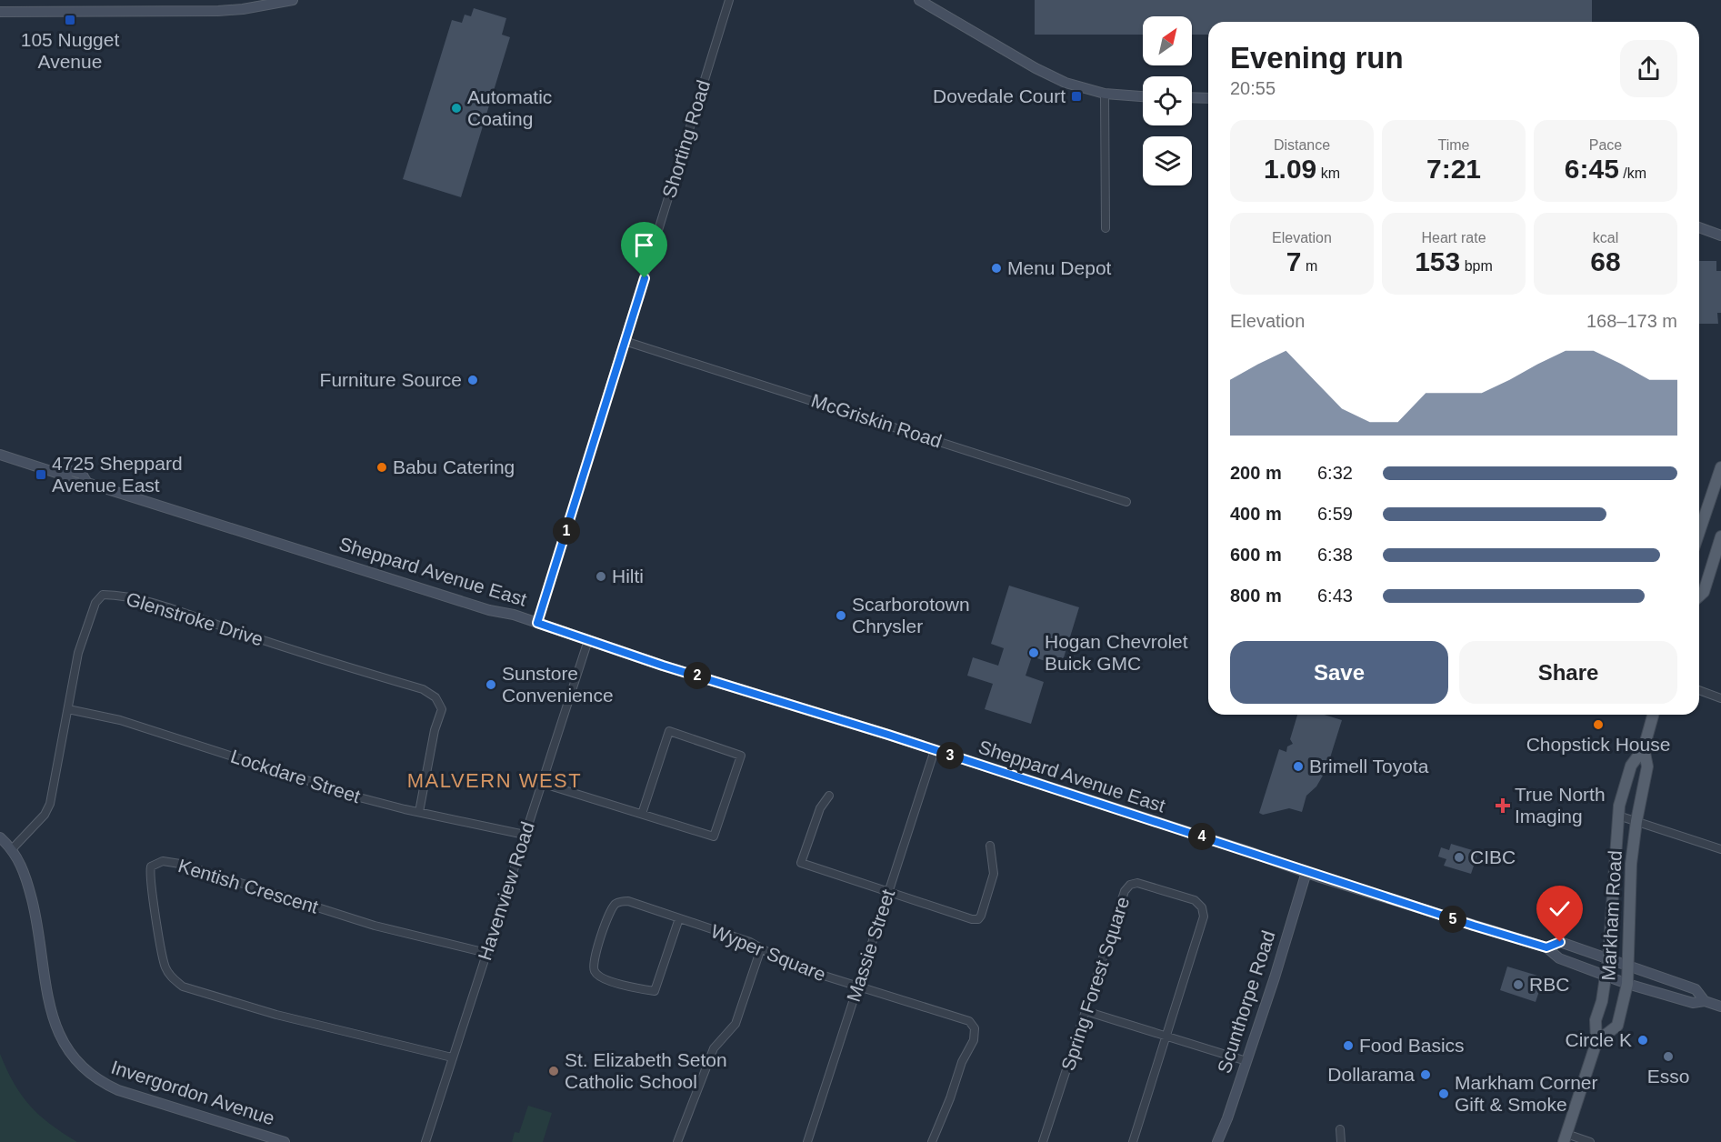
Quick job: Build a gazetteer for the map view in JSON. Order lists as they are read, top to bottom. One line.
{"streets":{"main road":["Sheppard Avenue East","Markham Road","Scunthorpe Road","Invergordon Avenue"],"street":["Shorting Road","McGriskin Road","Glenstroke Drive","Lockdare Street","Kentish Crescent","Havenview Road","Massie Street","Wyper Square","Spring Forest Square"]},"crossings":[["Shorting Road","McGriskin Road"],["Shorting Road","Sheppard Avenue East"],["Sheppard Avenue East","Havenview Road"],["Sheppard Avenue East","Markham Road"],["Sheppard Avenue East","Massie Street"],["Sheppard Avenue East","Scunthorpe Road"],["Glenstroke Drive","Lockdare Street"],["Glenstroke Drive","Invergordon Avenue"],["Lockdare Street","Havenview Road"],["Kentish Crescent","Havenview Road"],["Massie Street","Wyper Square"]],"districts":["MALVERN WEST"],"places":{"transit":["105 Nugget Avenue","Dovedale Court","4725 Sheppard Avenue East"],"other":["Automatic Coating","Menu Depot","Furniture Source","Babu Catering","Hilti","Scarborotown Chrysler","Hogan Chevrolet Buick GMC","Sunstore Convenience","Chopstick House","Brimell Toyota","CIBC","RBC","Circle K","Food Basics","Esso","St. Elizabeth Seton Catholic School","Dollarama","Markham Corner Gift & Smoke"],"health":["True North Imaging"]},"north":"top right","page":{"heading":["Evening run","20:55"],"stats":[["Distance","1.09 km"],["Time","7:21"],["Pace","6:45 /km"],["Elevation","7 m"],["Heart rate","153 bpm"],["kcal","68"]],"chart":["Elevation","168–173 m"],"list":[{"name":"200 m","note":"6:32"},{"name":"400 m","note":"6:59"},{"name":"600 m","note":"6:38"},{"name":"800 m","note":"6:43"}],"pins":["1","2","3","4","5"],"buttons":["Save","Share"]}}
